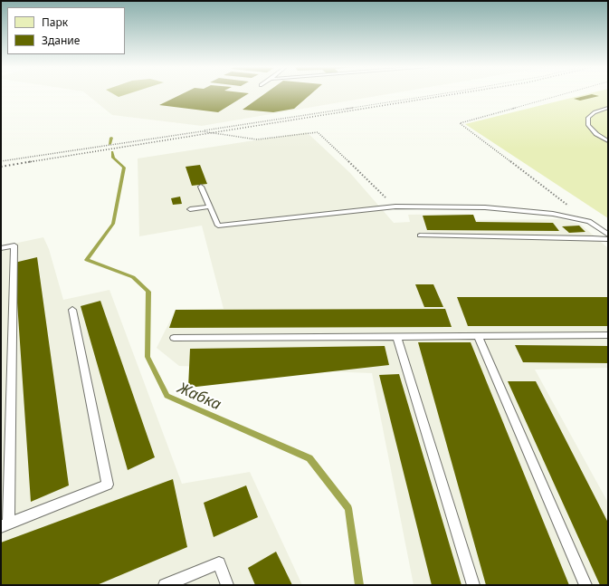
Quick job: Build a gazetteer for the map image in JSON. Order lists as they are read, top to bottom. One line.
{"water":["Жабка"],"legend":["Парк","Здание"]}
